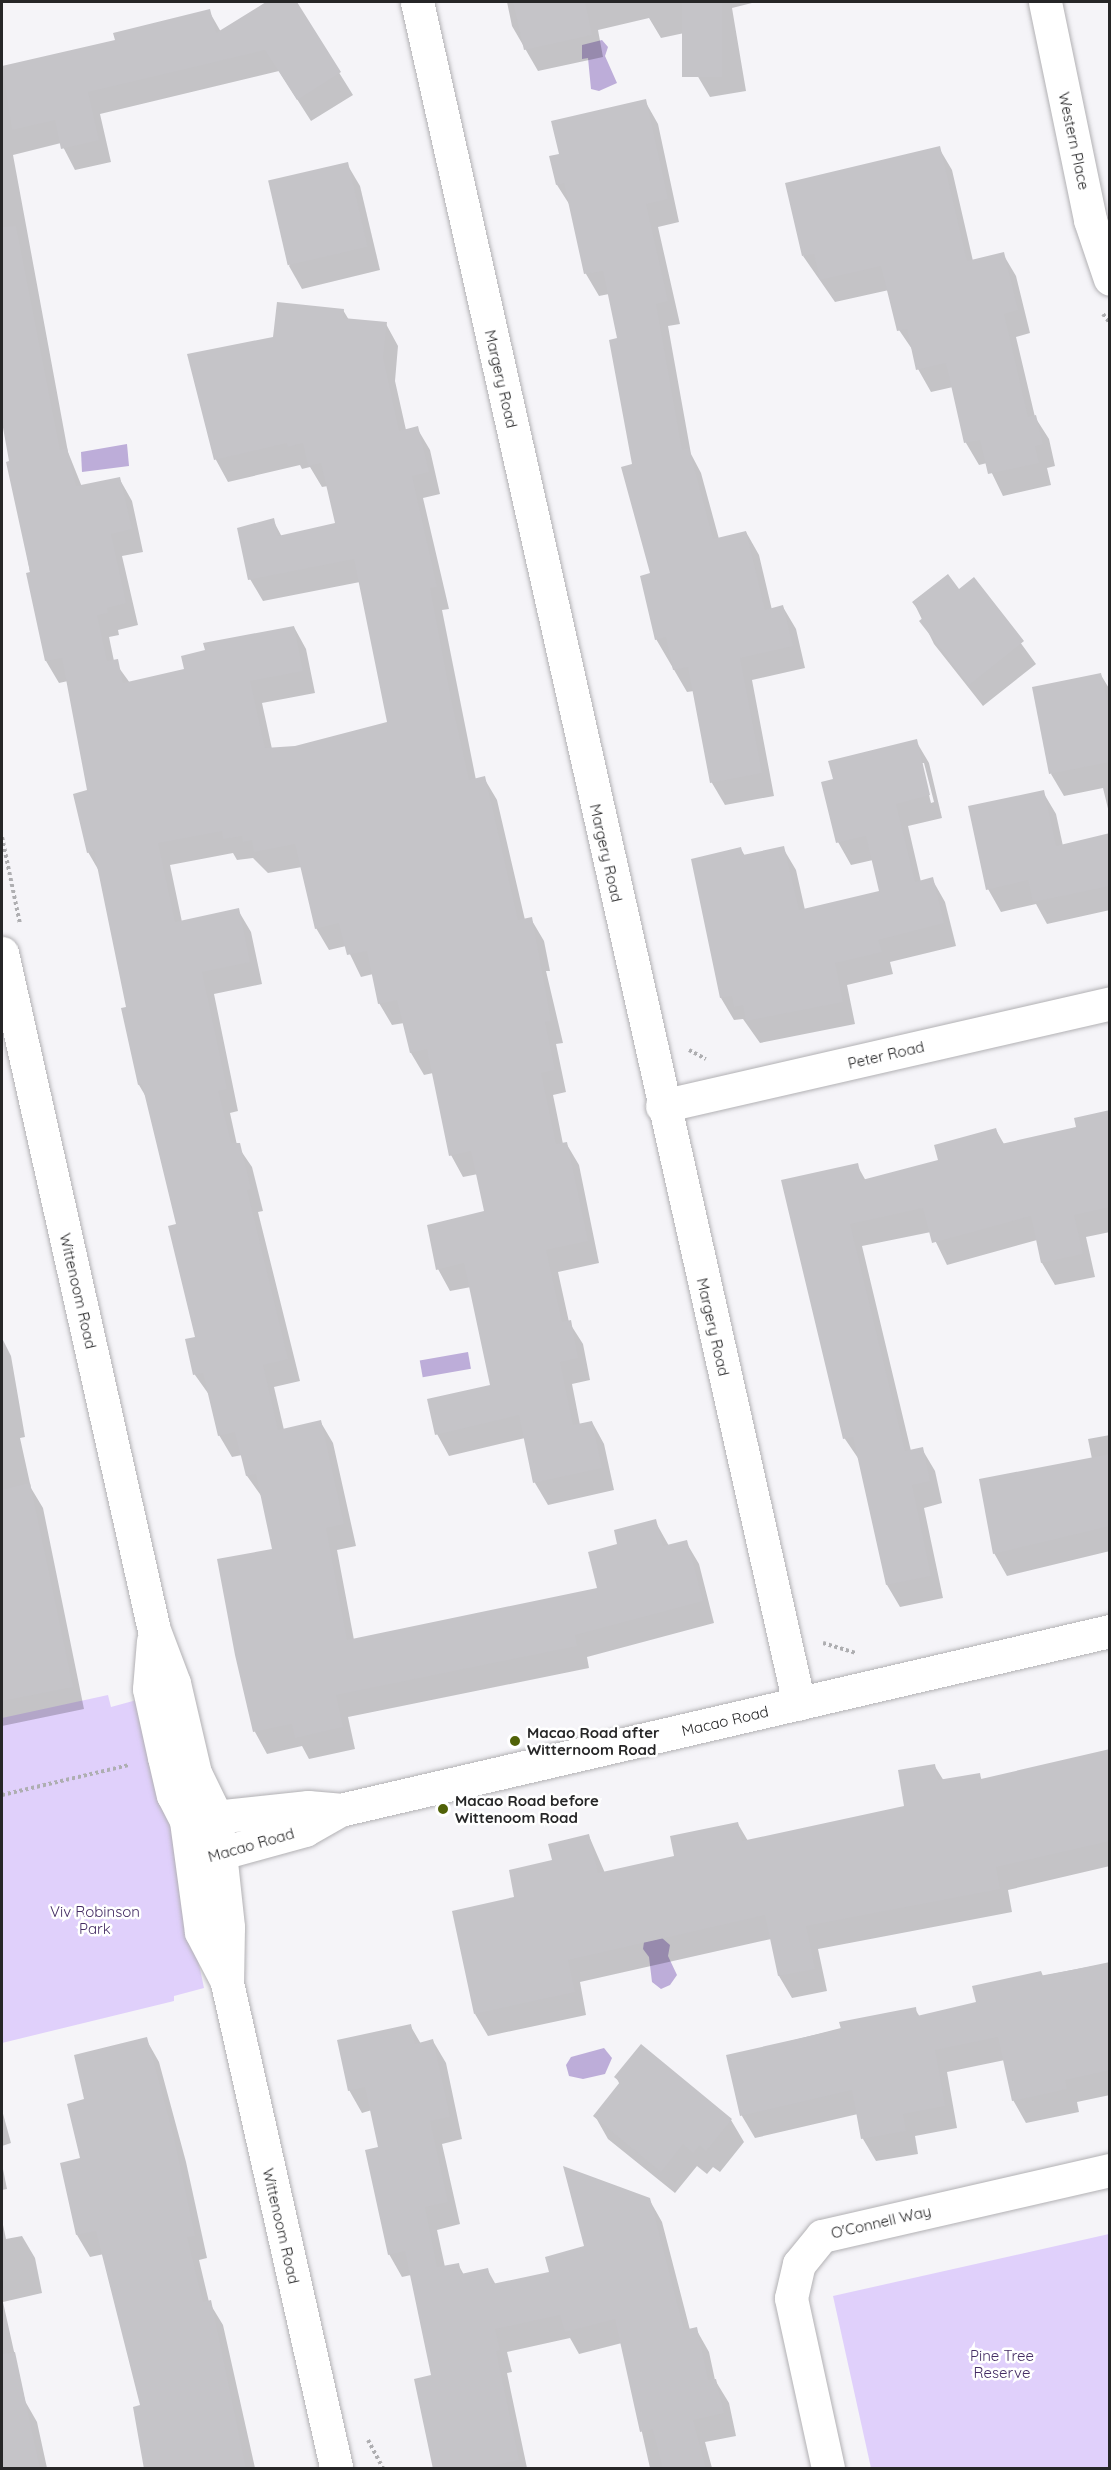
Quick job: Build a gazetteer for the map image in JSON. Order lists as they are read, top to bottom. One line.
{"streets":{"street":["Western Place","Margery Road","Peter Road","Wittenoom Road","Macao Road","O'Connell Way"]},"crossings":[["Margery Road","Peter Road"],["Margery Road","Macao Road"],["Wittenoom Road","Macao Road"]],"parks":["Viv Robinson Park","Pine Tree Reserve"],"places":["Macao Road after Witternoom Road","Macao Road before Wittenoom Road"]}
